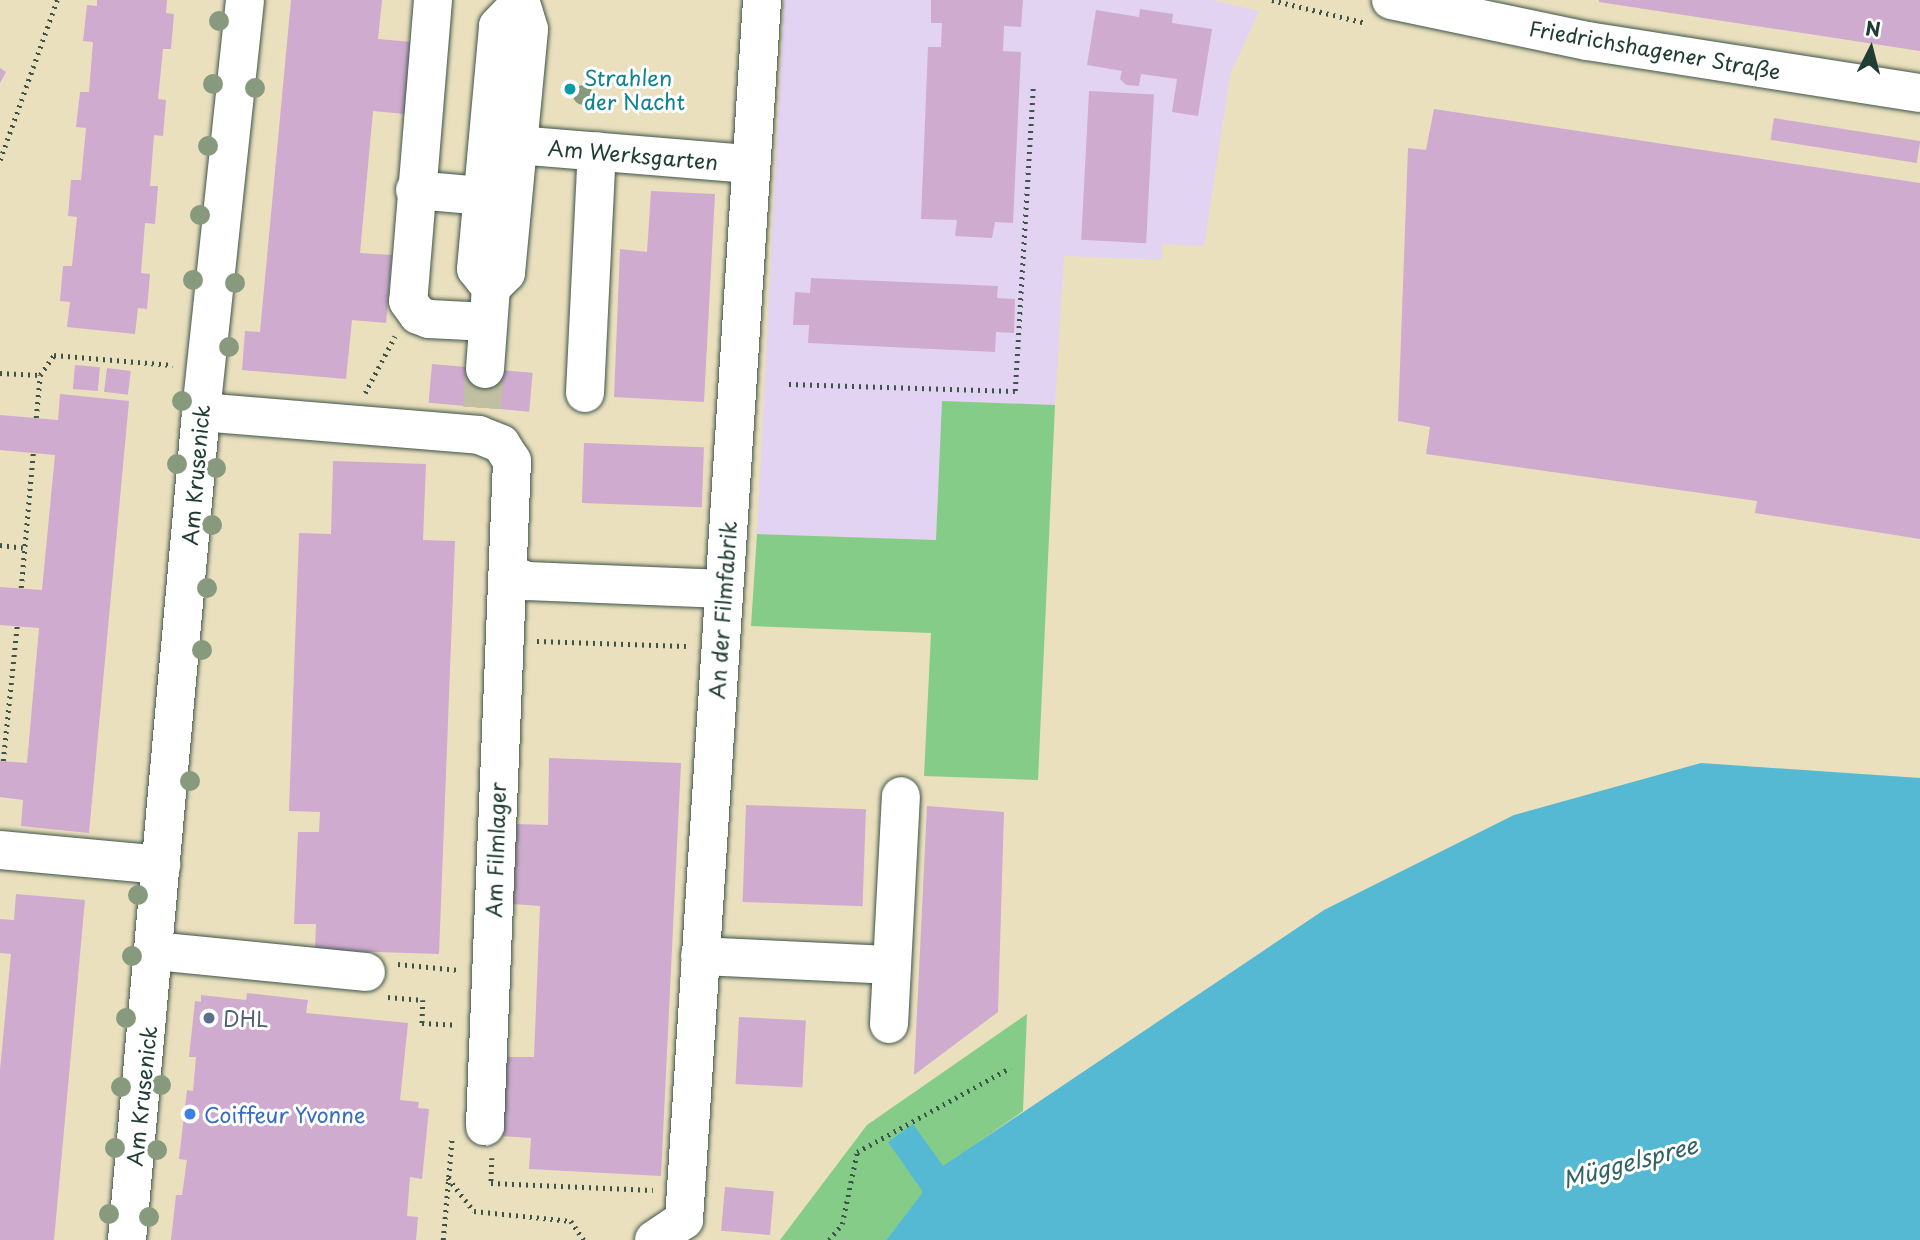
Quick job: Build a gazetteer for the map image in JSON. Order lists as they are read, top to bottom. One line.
{"streets":{"street":["Friedrichshagener Straße","Am Werksgarten","Am Krusenick","An der Filmfabrik","Am Filmlager"]},"crossings":[["Am Werksgarten","An der Filmfabrik"],["Am Krusenick","Am Filmlager"]],"water":["Müggelspree"],"places":["Strahlen der Nacht","DHL","Coiffeur Yvonne"],"north":"top"}
